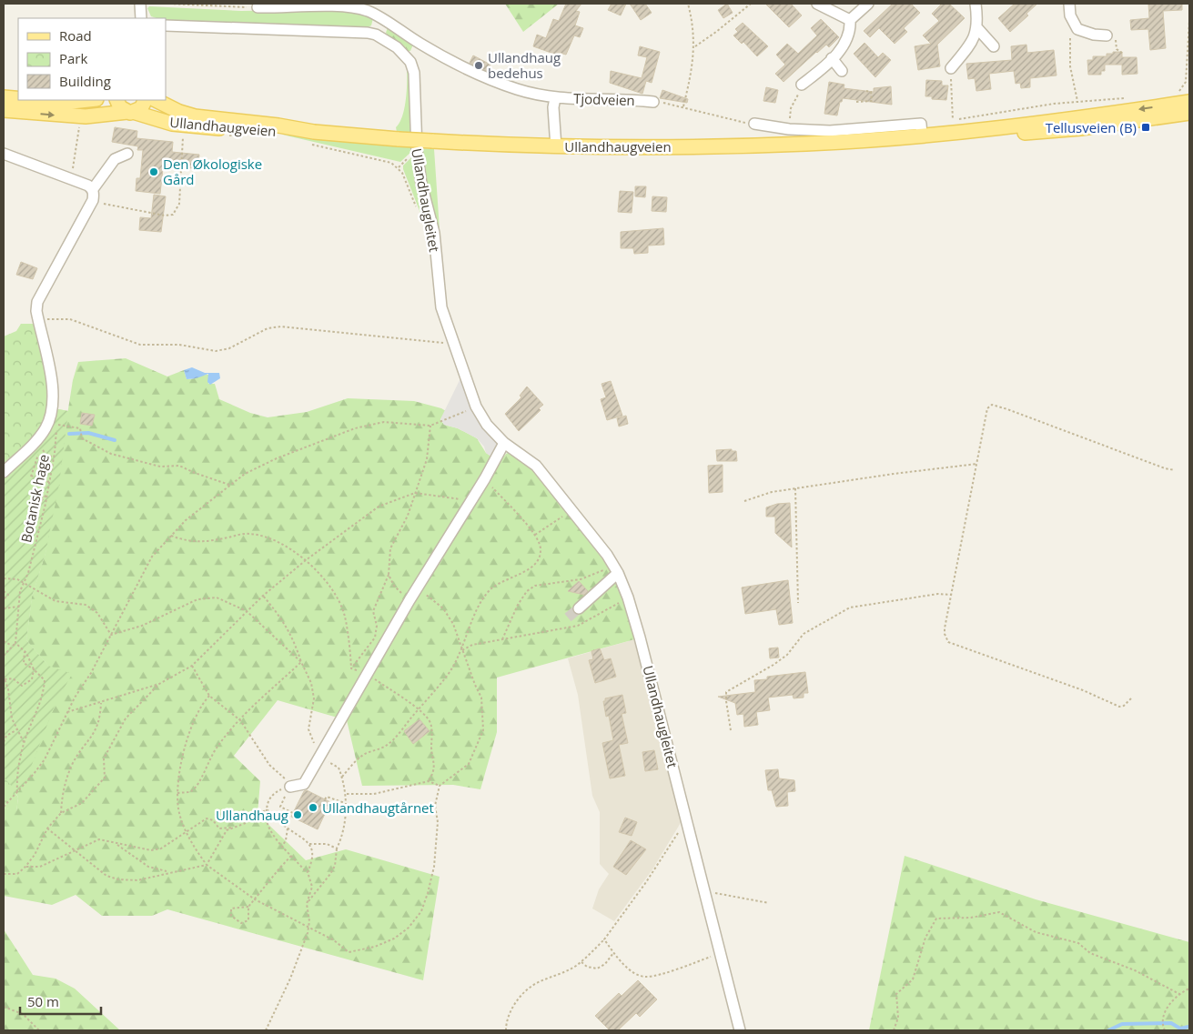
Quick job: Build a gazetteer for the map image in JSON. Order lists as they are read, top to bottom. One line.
{"streets":{"main road":["Ullandhaugveien"],"street":["Tjodveien","Ullandhaugleitet"],"path":["Botanisk hage"]},"crossings":[["Tjodveien","Ullandhaugveien"]],"places":{"other":["Ullandhaug bedehus","Den Økologiske Gård","Ullandhaugtårnet","Ullandhaug"],"transit":["Tellusveien (B)"]},"legend":["Road","Park","Building"],"scale_bar":"50 m"}
